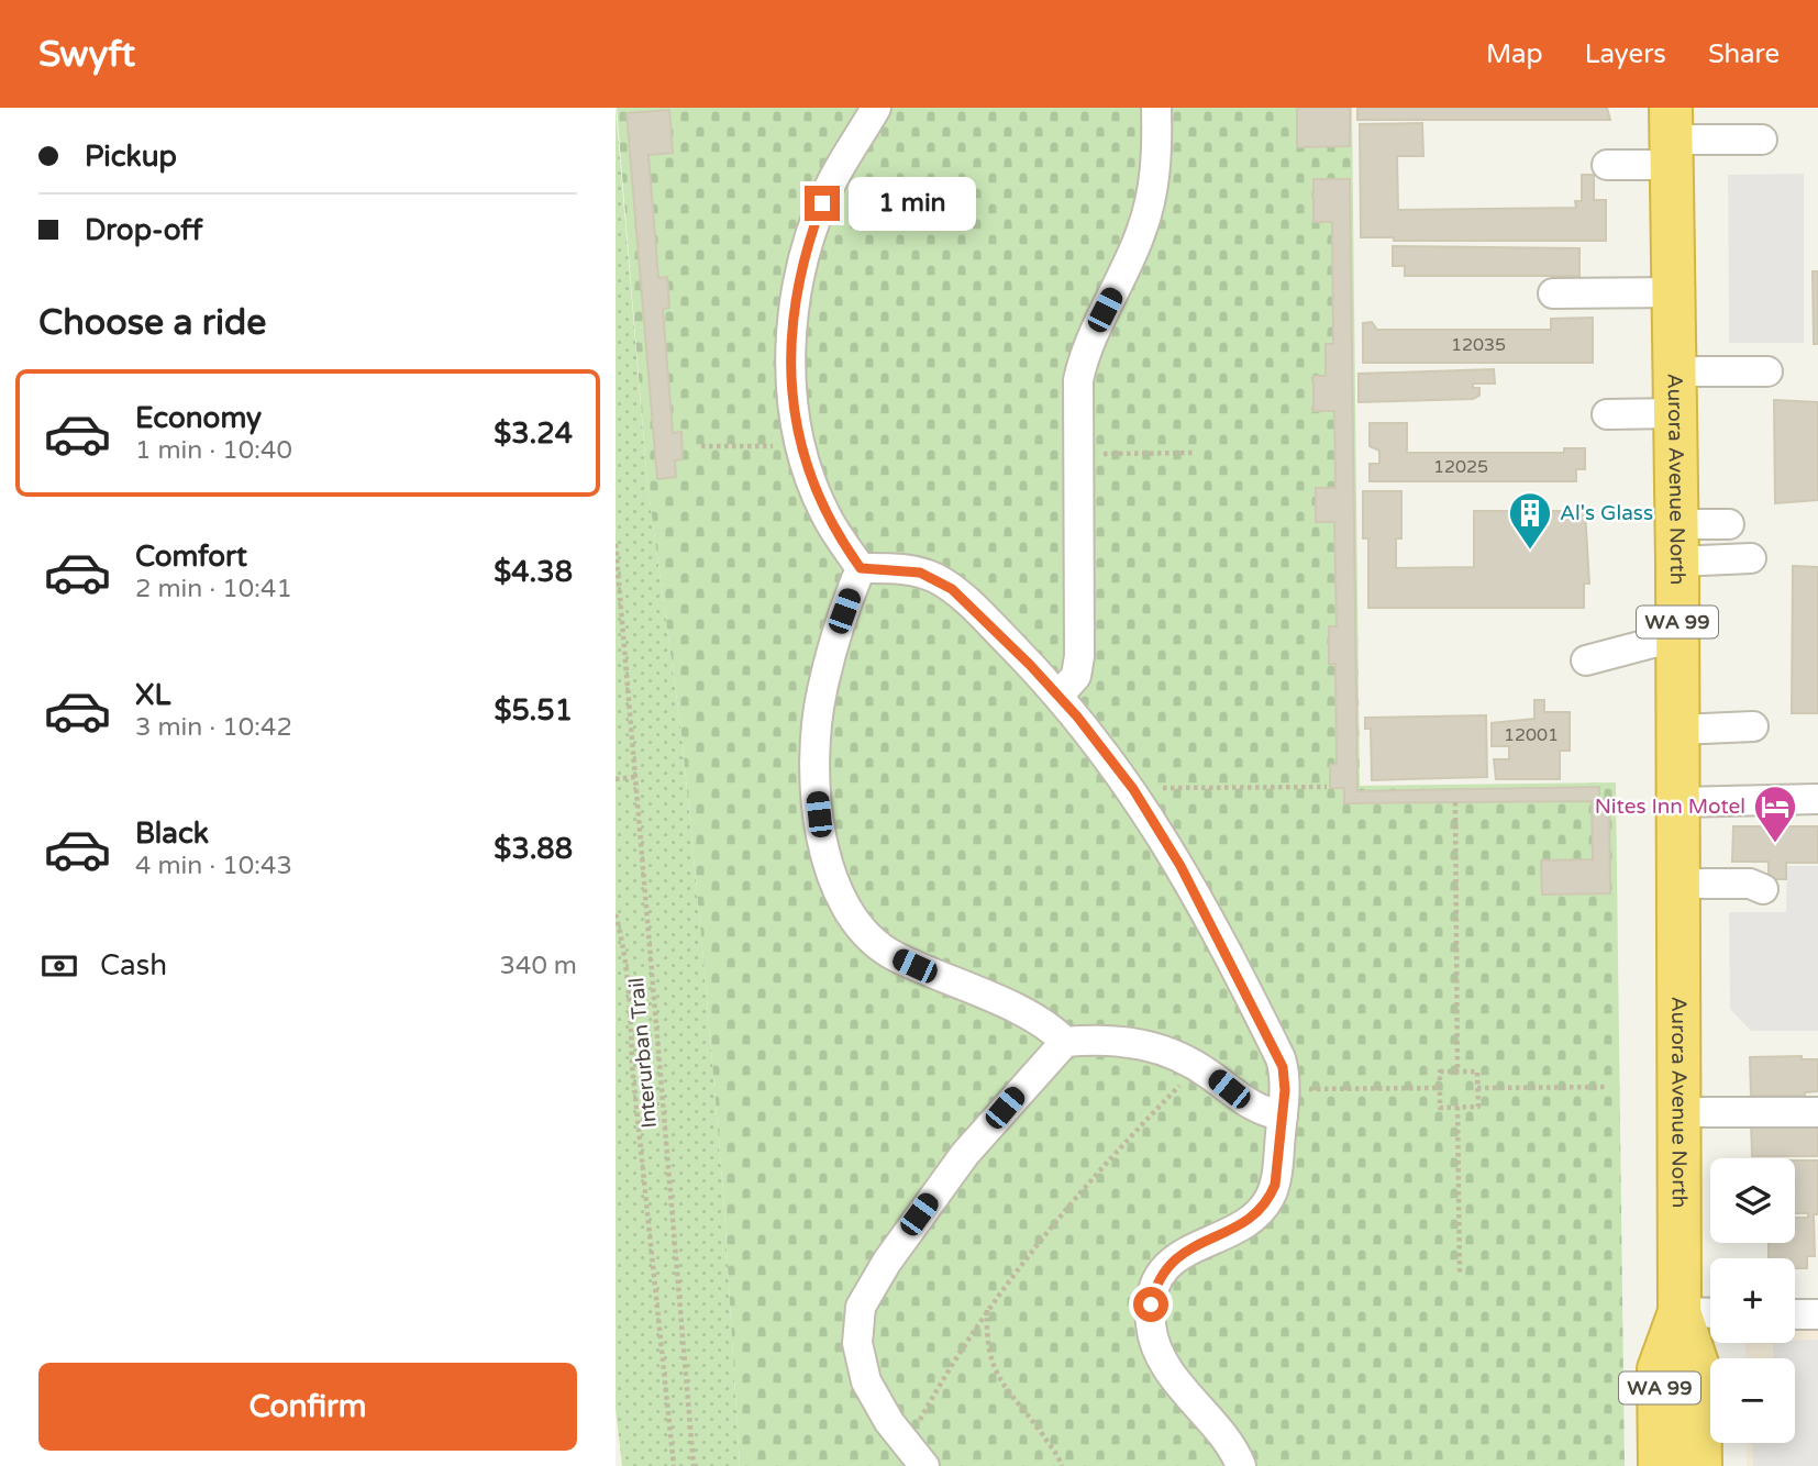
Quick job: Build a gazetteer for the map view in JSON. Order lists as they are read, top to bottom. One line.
{"streets":{"highway":["Aurora Avenue North","WA 99"],"path":["Interurban Trail"]},"places":{"building":["Al's Glass"],"hotel":["Nites Inn Motel"]},"house_numbers":["12035","12025","12001"],"page":{"header":"Swyft","nav":["Map","Layers","Share"],"banner":["Pickup","Drop-off"],"bubble":"1 min","heading":"Choose a ride","list":[{"name":"Economy","note":"1 min · 10:40","value":"$3.24"},{"name":"Comfort","note":"2 min · 10:41","value":"$4.38"},{"name":"XL","note":"3 min · 10:42","value":"$5.51"},{"name":"Black","note":"4 min · 10:43","value":"$3.88"}],"pay":["Cash","340 m"],"map_buttons":["+","−"],"buttons":"Confirm"}}
